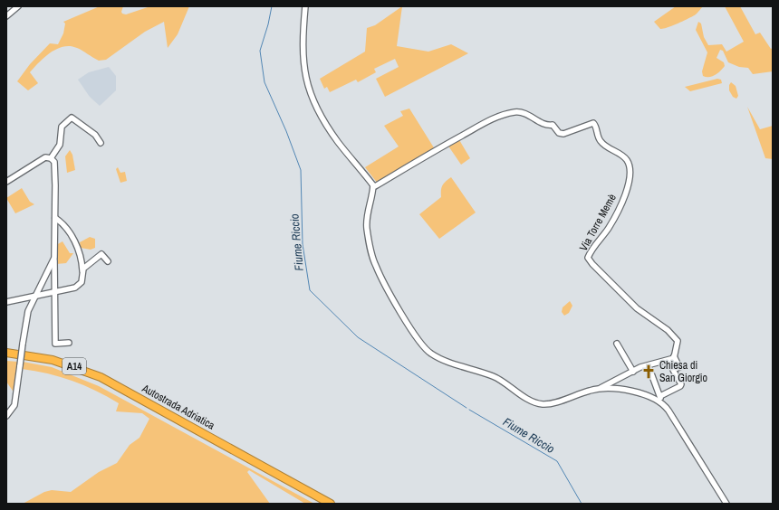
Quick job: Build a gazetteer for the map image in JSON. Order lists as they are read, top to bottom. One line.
{"streets":{"highway":["A14","Autostrada Adriatica"],"street":["Via Torre Memè"]},"water":["Fiume Riccio"],"places":{"church":["Chiesa di San Giorgio"]}}
